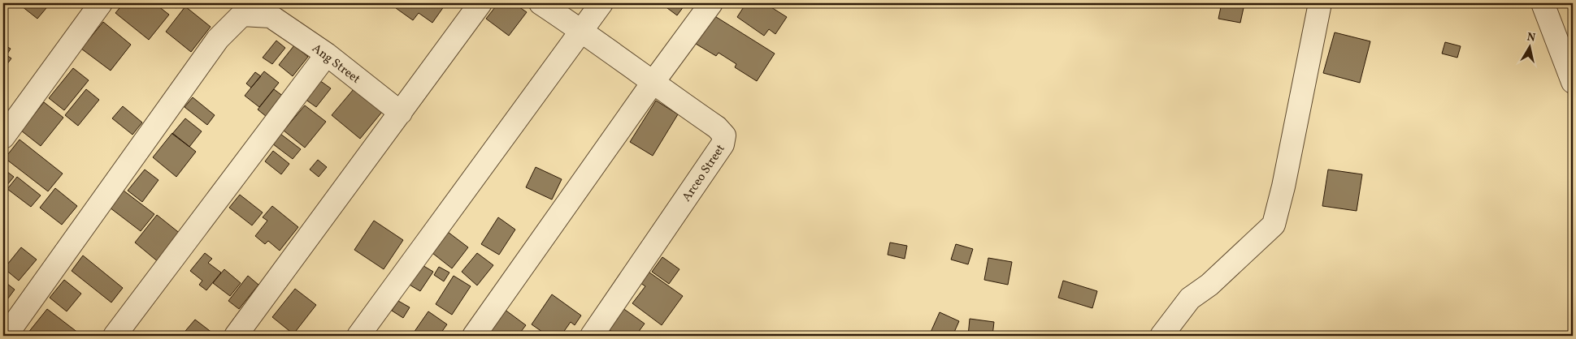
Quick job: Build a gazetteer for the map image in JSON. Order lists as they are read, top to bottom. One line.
{"streets":{"street":["Ang Street","Arceo Street"]},"north":"top"}
